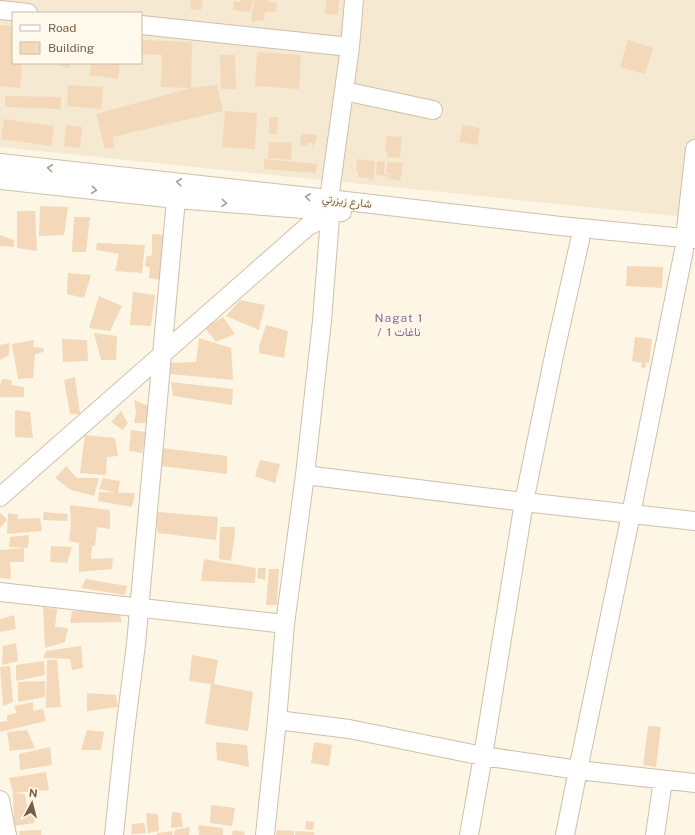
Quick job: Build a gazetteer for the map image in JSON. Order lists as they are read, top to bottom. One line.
{"streets":{"street":["شارع زيزرتي"]},"districts":["Nagat 1 / ناغات 1"],"legend":["Road","Building"],"north":"top"}
